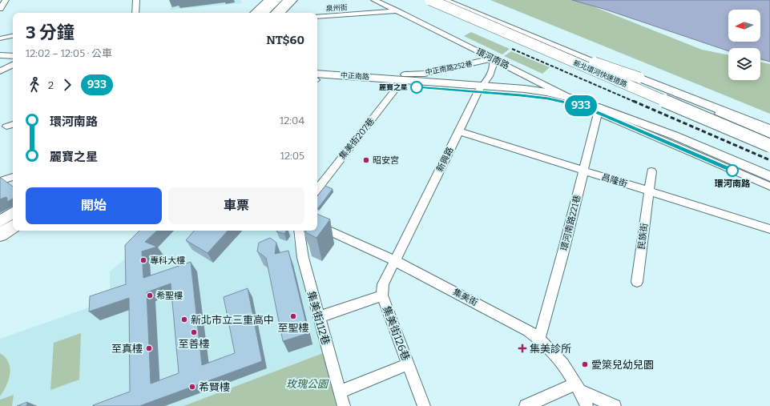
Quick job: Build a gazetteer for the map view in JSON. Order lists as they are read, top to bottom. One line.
{"streets":{"highway":["新北環河快速道路"],"main road":["中正南路"],"street":["泉州街","環河南路","中正南路252巷","集美街207巷","新興路","昌隆街","環河南路221巷","民族街","集美街","集美街112巷","集美街126巷"]},"crossings":[["泉州街","環河南路"],["環河南路","中正南路252巷"],["環河南路","中正南路"],["環河南路","新興路"],["中正南路252巷","新興路"],["中正南路","集美街207巷"],["中正南路","新興路"],["新興路","昌隆街"],["新興路","集美街"],["新興路","集美街126巷"],["昌隆街","環河南路221巷"],["昌隆街","民族街"],["環河南路221巷","集美街"],["集美街","集美街126巷"]],"parks":["玫瑰公園"],"places":{"other":["麗寶之星","昭安宮","環河南路","專科大樓","希聖樓","至聖樓","新北市立三重高中","至善樓","至真樓","愛箂兒幼兒園","希賢樓"],"health":["集美診所"]},"lines":["bus line 933"],"north":"left","page":{"on_map":"933","heading":["3 分鐘","12:02 – 12:05 · 公車","NT$60"],"legs":["2","933"],"list":[{"name":"環河南路","value":"12:04"},{"name":"麗寶之星","value":"12:05"}],"buttons":["開始","車票"]}}
